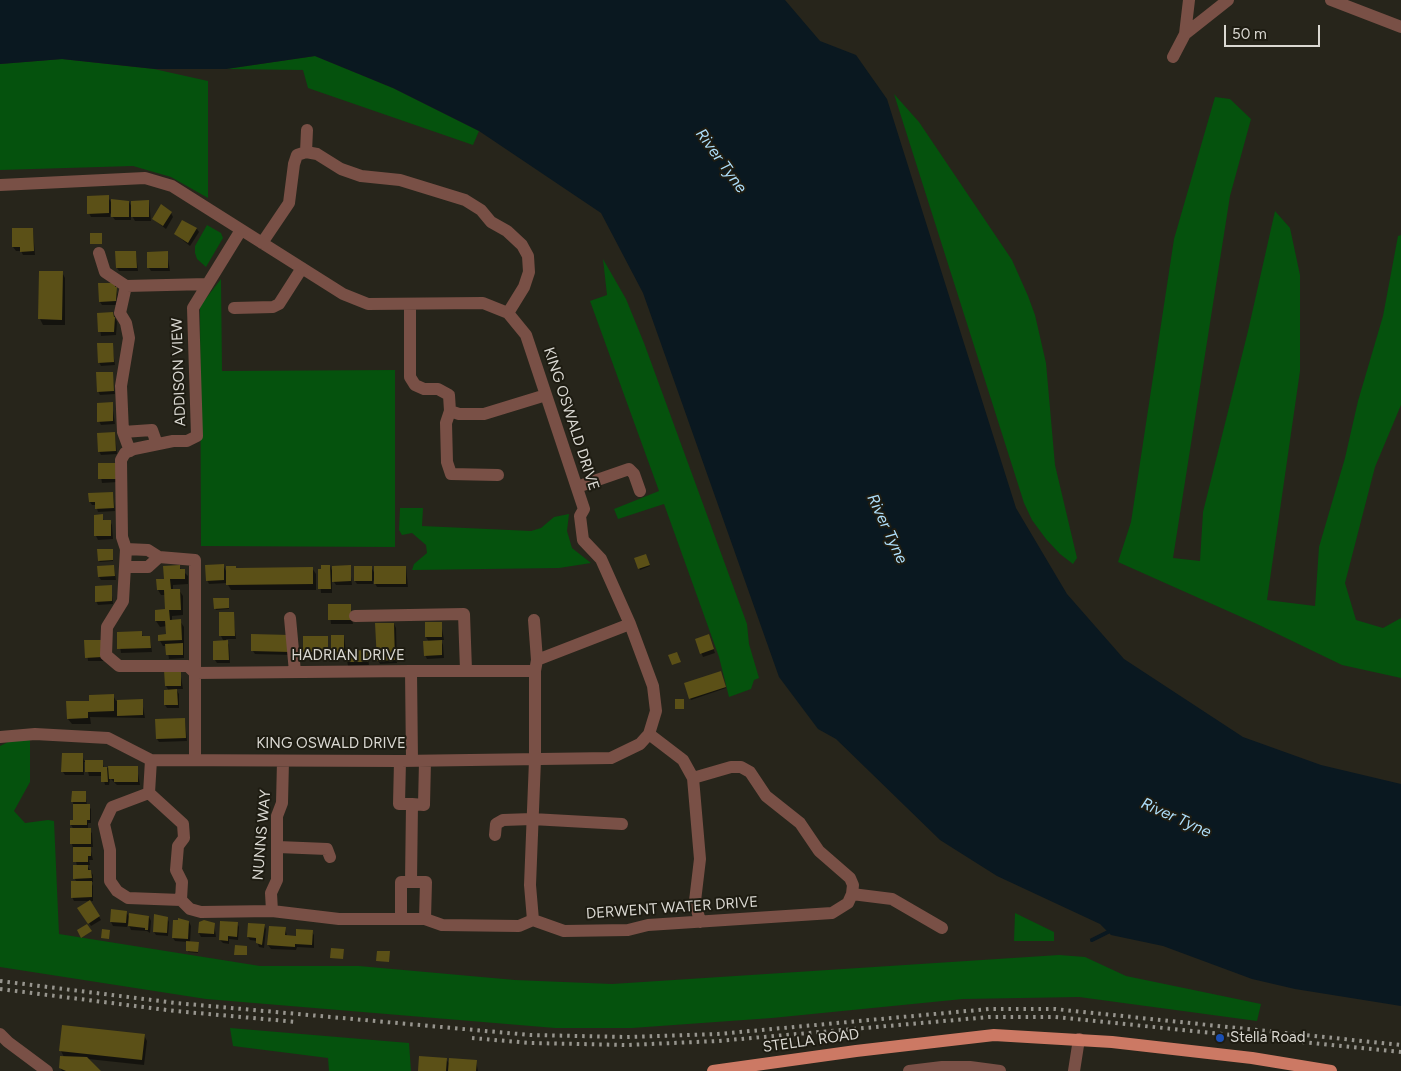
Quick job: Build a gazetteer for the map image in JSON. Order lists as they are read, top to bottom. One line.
{"streets":{"main road":["STELLA ROAD"],"street":["ADDISON VIEW","KING OSWALD DRIVE","HADRIAN DRIVE","NUNNS WAY","DERWENT WATER DRIVE"]},"crossings":[["ADDISON VIEW","KING OSWALD DRIVE"],["KING OSWALD DRIVE","HADRIAN DRIVE"],["KING OSWALD DRIVE","NUNNS WAY"]],"water":["River Tyne"],"places":["Stella Road"],"scale_bar":"50 m"}
